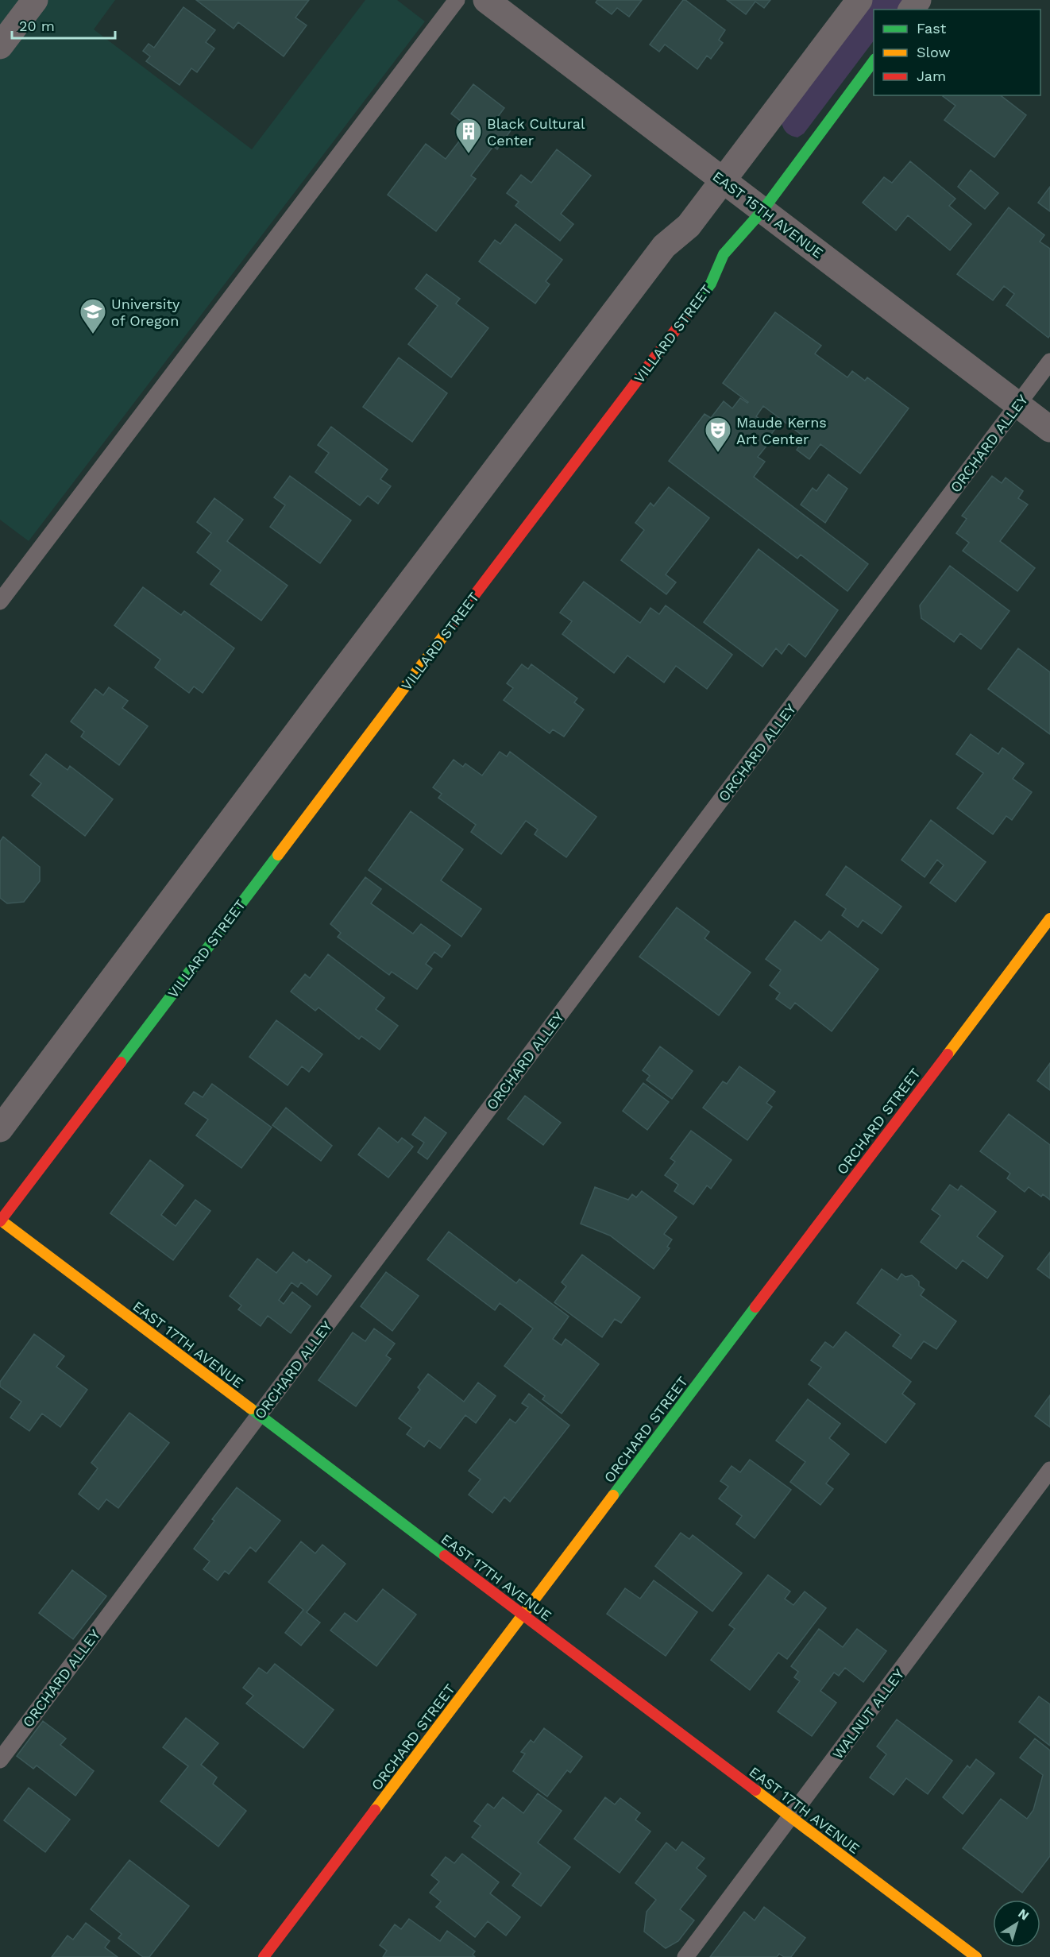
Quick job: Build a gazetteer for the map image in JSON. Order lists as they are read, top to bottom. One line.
{"streets":{"street":["EAST 15TH AVENUE","VILLARD STREET","ORCHARD STREET","EAST 17TH AVENUE"],"lane":["ORCHARD ALLEY","WALNUT ALLEY"]},"crossings":[["EAST 15TH AVENUE","VILLARD STREET"],["EAST 15TH AVENUE","ORCHARD ALLEY"],["VILLARD STREET","EAST 17TH AVENUE"],["ORCHARD ALLEY","EAST 17TH AVENUE"],["ORCHARD STREET","EAST 17TH AVENUE"],["EAST 17TH AVENUE","WALNUT ALLEY"]],"places":{"building":["Black Cultural Center"],"school or university":["University of Oregon"],"theatre":["Maude Kerns Art Center"]},"legend":["Fast","Slow","Jam"],"scale_bar":"20 m","north":"top right"}
